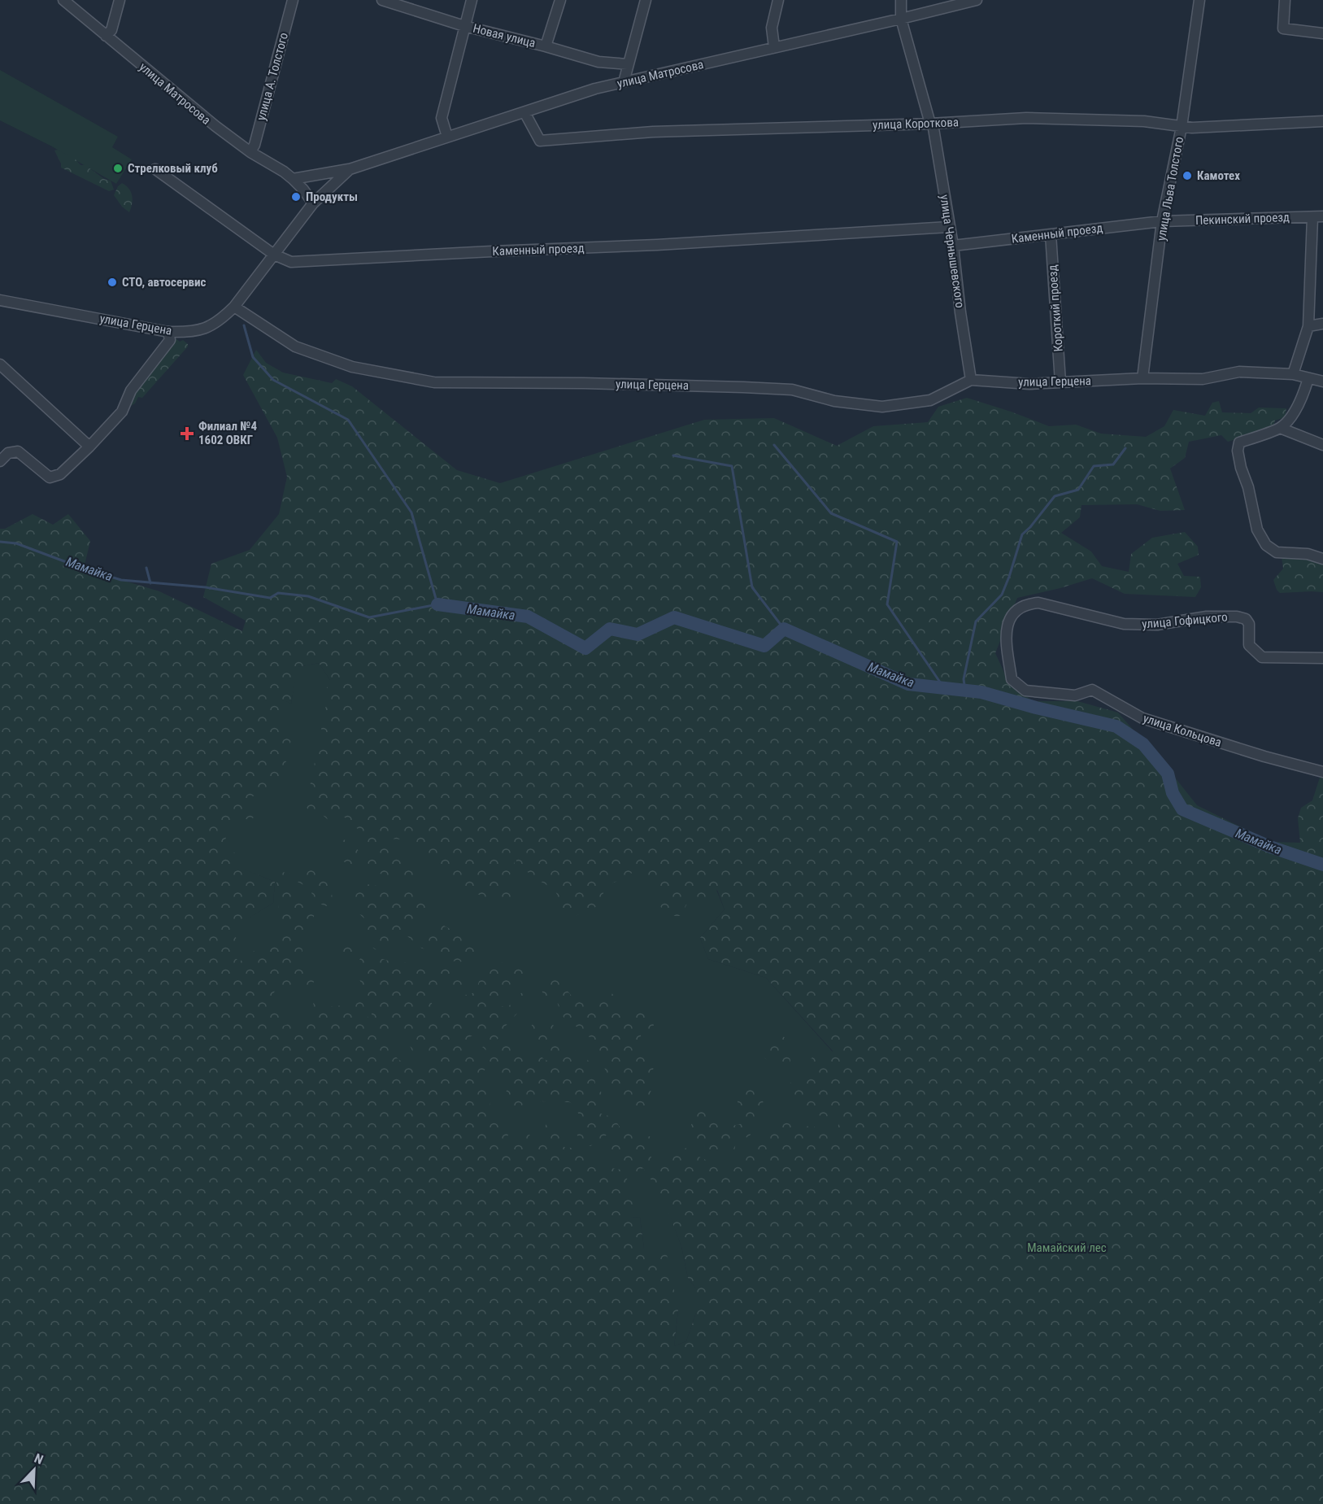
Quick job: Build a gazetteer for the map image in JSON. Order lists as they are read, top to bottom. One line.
{"streets":{"street":["Новая улица","улица Матросова","улица А. Толстого","улица Короткова","улица Льва Толстого","Пекинский проезд","Каменный проезд","улица Чернышевского","Короткий проезд","улица Герцена","улица Гофицкого","улица Кольцова"]},"crossings":[["улица Матросова","улица А. Толстого"],["улица Матросова","улица Короткова"],["улица Матросова","Каменный проезд"],["улица Матросова","улица Чернышевского"],["улица Матросова","улица Герцена"],["улица Короткова","улица Льва Толстого"],["улица Короткова","улица Чернышевского"],["улица Льва Толстого","Пекинский проезд"],["улица Льва Толстого","Каменный проезд"],["улица Льва Толстого","улица Герцена"],["Пекинский проезд","Каменный проезд"],["Каменный проезд","улица Чернышевского"],["Каменный проезд","Короткий проезд"],["улица Чернышевского","улица Герцена"],["Короткий проезд","улица Герцена"],["улица Гофицкого","улица Кольцова"]],"water":["Мамайка"],"parks":["Мамайский лес"],"places":{"other":["Стрелковый клуб","Камотех","Продукты","СТО, автосервис"],"health":["Филиал №4 1602 ОВКГ"]},"north":"top right"}
